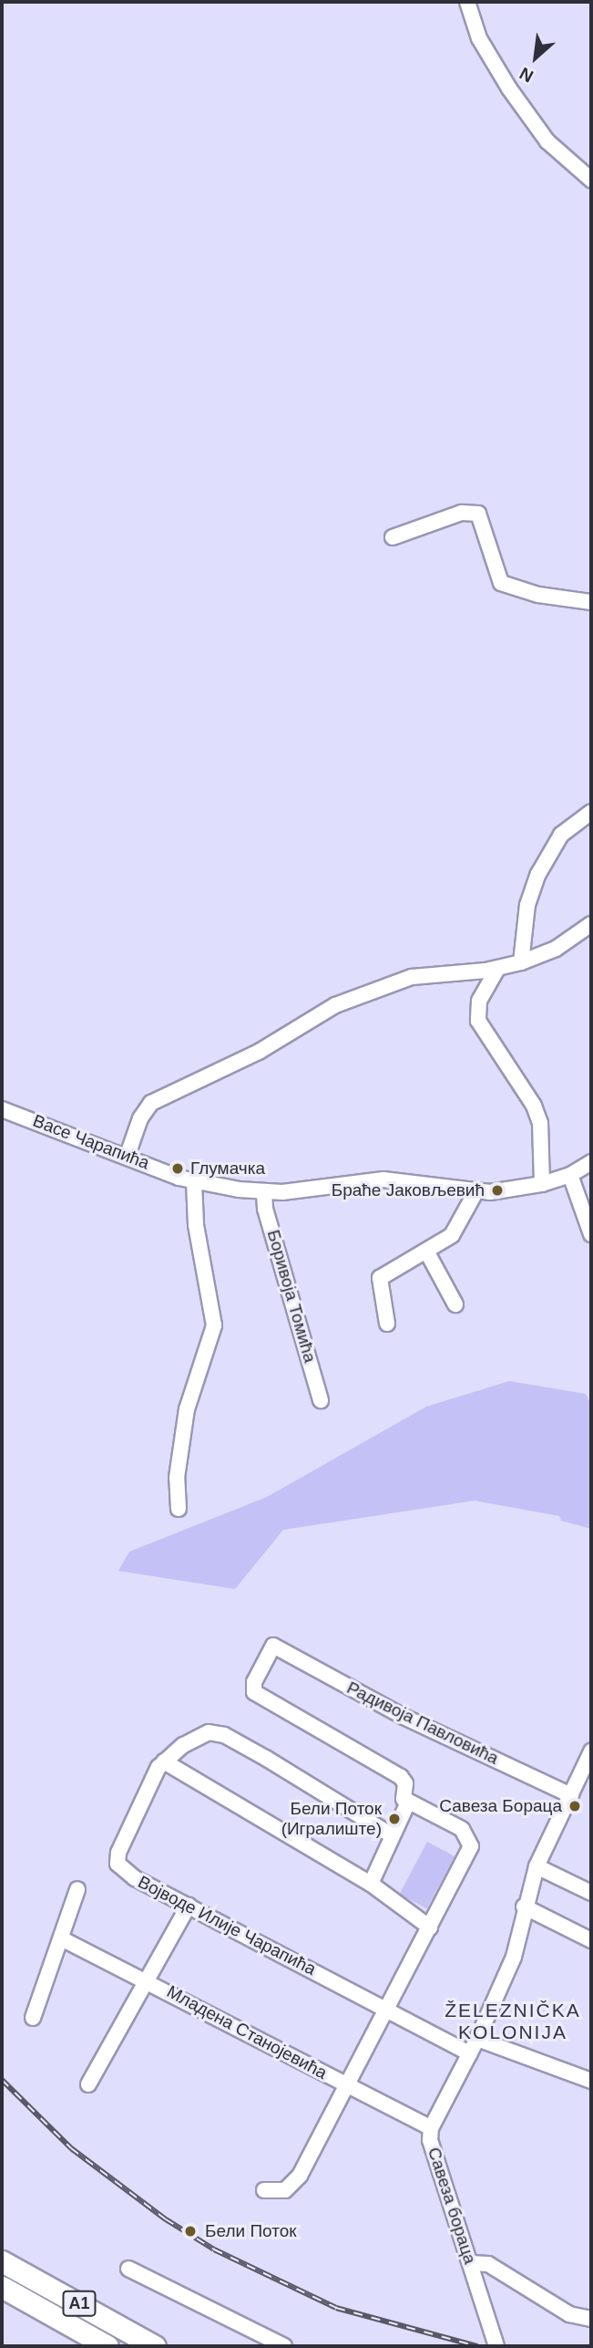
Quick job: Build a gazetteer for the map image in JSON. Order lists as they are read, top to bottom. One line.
{"streets":{"highway":["A1"],"street":["Васе Чарапића","Боривоја Томића","Радивоја Павловића","Војводе Илије Чарапића","Младена Станојевића","Савеза бораца"]},"crossings":[["Васе Чарапића","Боривоја Томића"],["Радивоја Павловића","Савеза бораца"],["Војводе Илије Чарапића","Савеза бораца"],["Младена Станојевића","Савеза бораца"]],"districts":["ŽELEZNIČKA KOLONIJA"],"places":["Глумачка","Браће Јаковљевић","Савеза Бораца","Бели Поток (Игралиште)","Бели Поток"],"north":"bottom left"}
